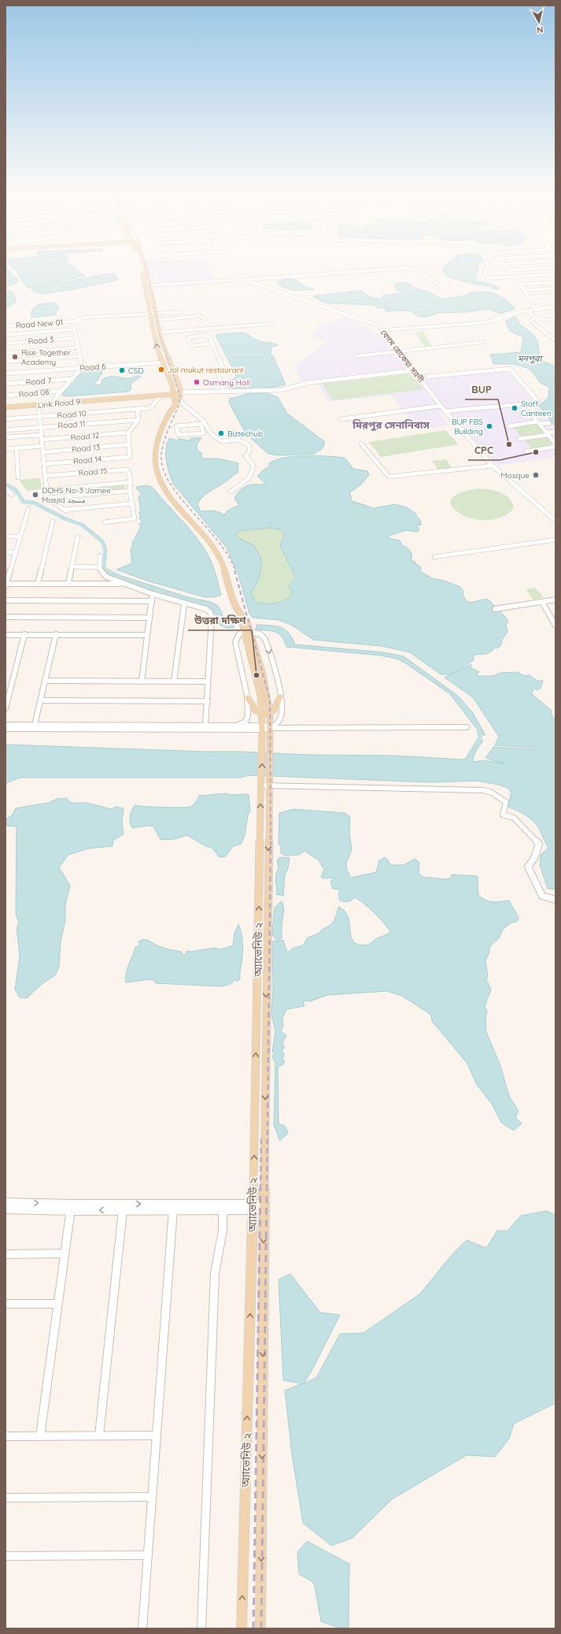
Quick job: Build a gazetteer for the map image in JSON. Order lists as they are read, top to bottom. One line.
{"streets":{"main road":["Link Road 9","অ্যাভেনিউ ২"],"street":["Road New 01","Road 3","বেগম রোকেয়া সরণী","Road 6","Road 7","Road 08","Road 10","Road 11","Road 12","Road 13","Road 14","Road 15"]},"crossings":[["Link Road 9","Road 10"],["Road 13","Road 14"]],"districts":["মিরপুর সেনানিবাস"],"water":["মনপুরা"],"places":["Rise Together Academy","Jol mukut restaurant","CSD","Osmany Hall","Staff Canteen","BUP FBS Building","Biztechub","BUP","CPC","Mosque","DOHS No-3 Jamee Masjid مسجد","উত্তরা দক্ষিণ"],"north":"bottom"}
